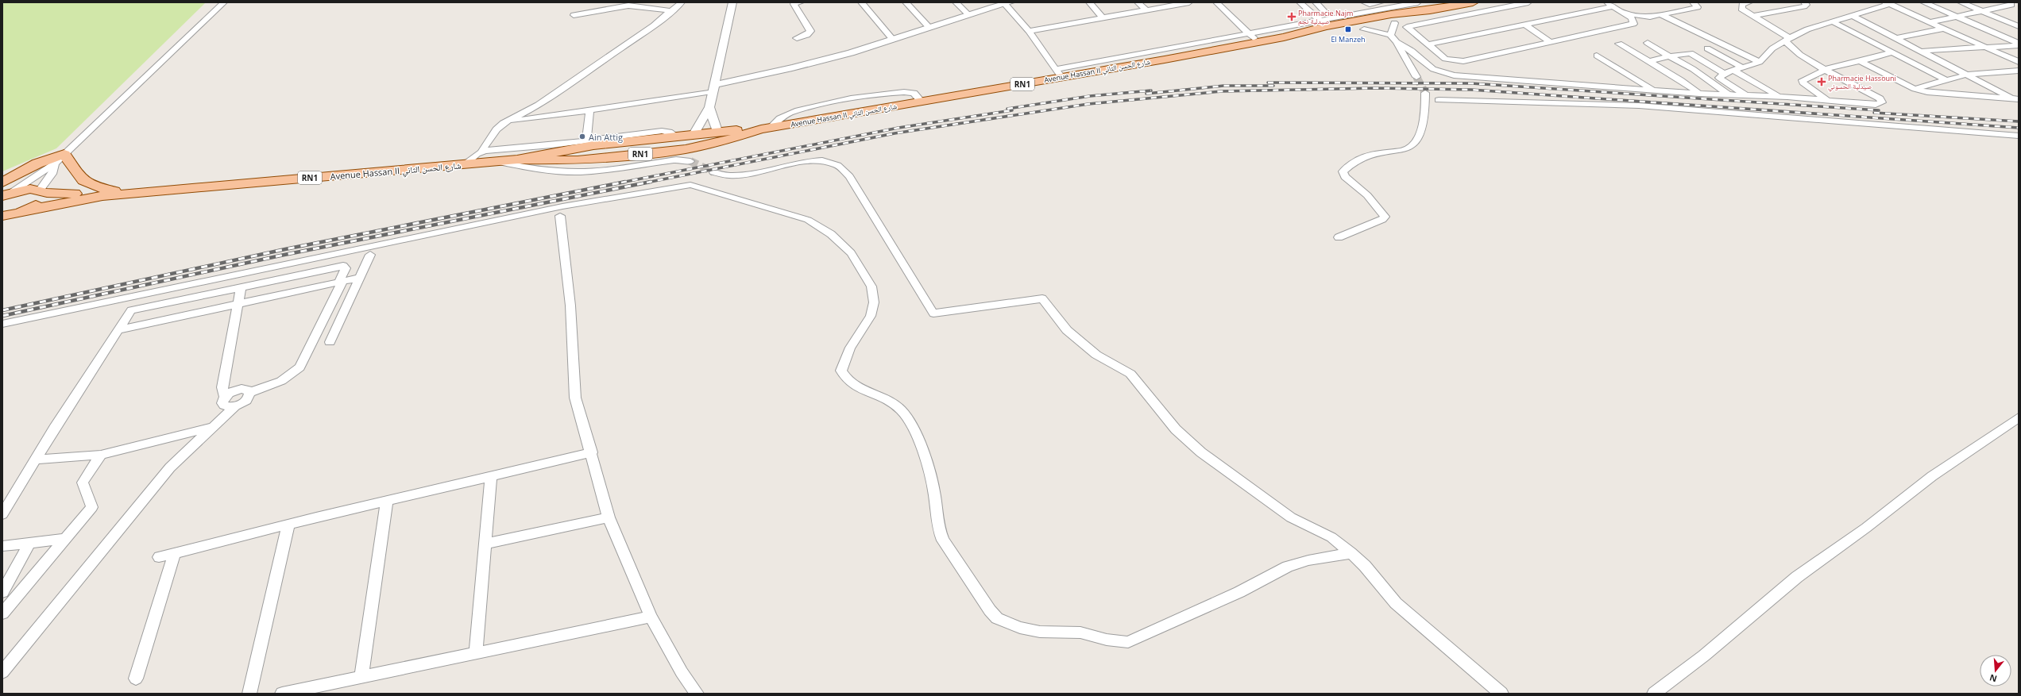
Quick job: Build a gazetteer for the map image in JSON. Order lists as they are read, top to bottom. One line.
{"streets":{"main road":["Avenue Hassan II شارع الحسن الثاني","RN1"]},"places":{"health":["Pharmacie Najm صيدلية نجم","Pharmacie Hassouni صيدلية الحسوني"],"transit":["El Manzeh"],"other":["Ain Attig"]},"north":"bottom"}
